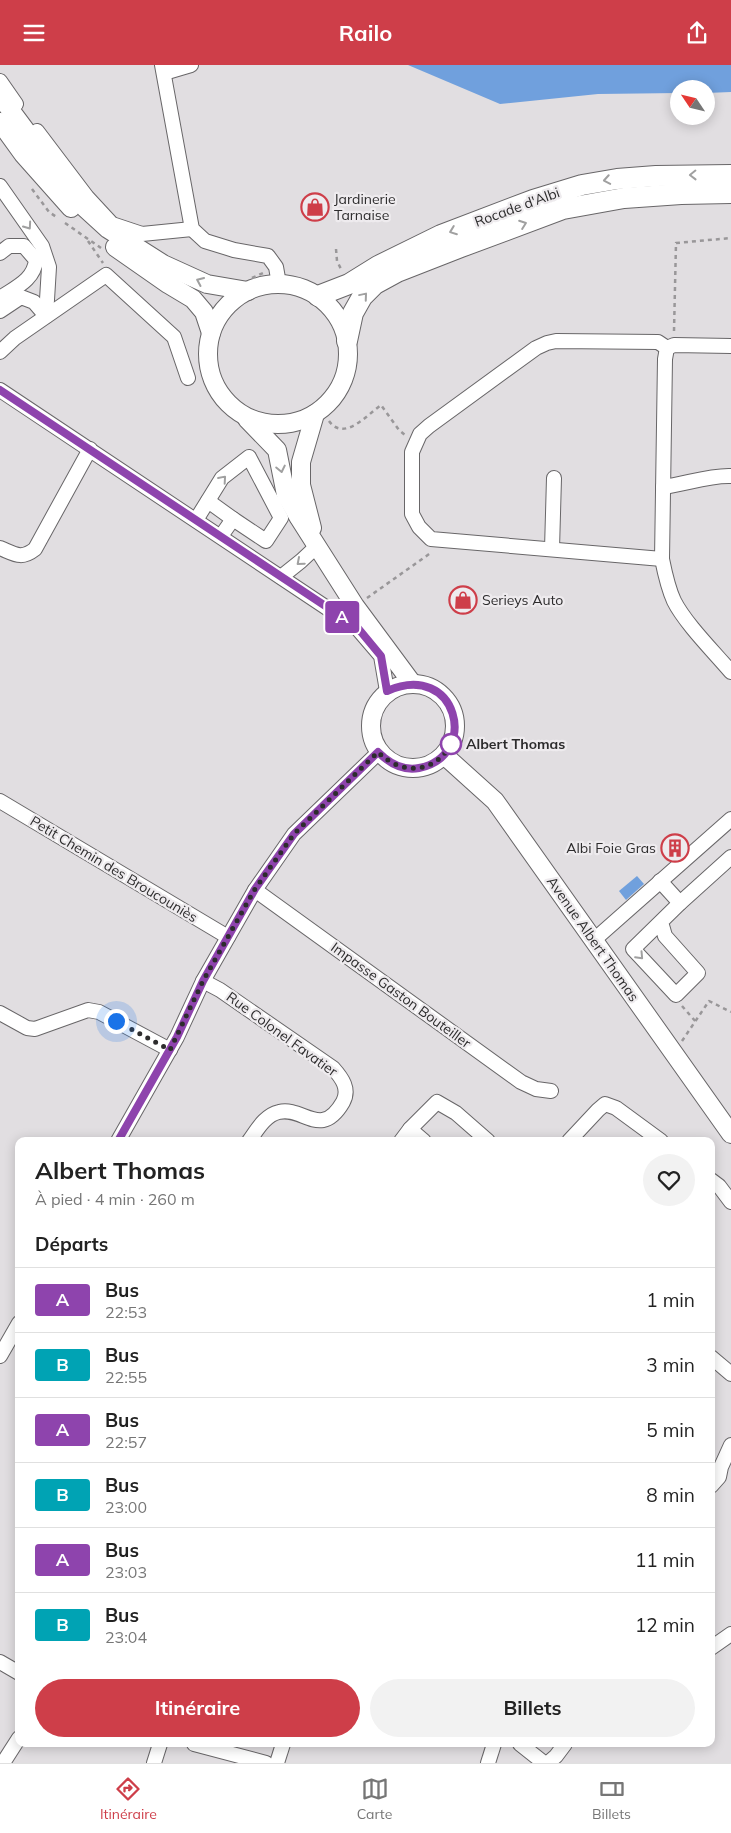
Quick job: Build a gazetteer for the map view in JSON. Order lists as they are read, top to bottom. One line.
{"streets":{"highway":["Rocade d'Albi"],"main road":["Avenue Albert Thomas"],"street":["Petit Chemin des Broucouniès","Impasse Gaston Bouteiller","Rue Colonel Favatier"]},"places":{"shop":["Jardinerie Tarnaise","Serieys Auto"],"other":["Albert Thomas"],"building":["Albi Foie Gras"]},"lines":["bus line A"],"north":"top left","page":{"header":"Railo","on_map":"A","heading":[["Albert Thomas","À pied · 4 min · 260 m"],"Départs"],"list":[{"mark":"A","name":"Bus","note":"22:53","value":"1 min"},{"mark":"B","name":"Bus","note":"22:55","value":"3 min"},{"mark":"A","name":"Bus","note":"22:57","value":"5 min"},{"mark":"B","name":"Bus","note":"23:00","value":"8 min"},{"mark":"A","name":"Bus","note":"23:03","value":"11 min"},{"mark":"B","name":"Bus","note":"23:04","value":"12 min"}],"buttons":["Itinéraire","Billets"],"tabs":["Itinéraire","Carte","Billets"]}}
